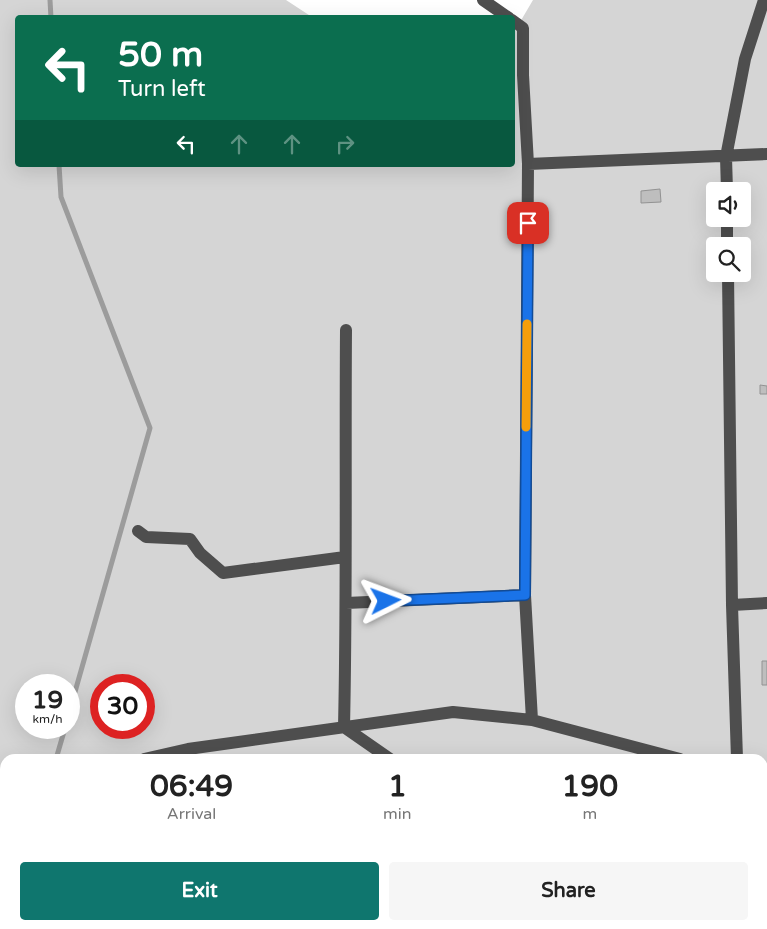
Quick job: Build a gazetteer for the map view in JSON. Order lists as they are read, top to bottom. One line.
{"page":{"turn":["50 m","Turn left"],"speed":"19 km/h","limit":"30","eta":["06:49","Arrival","1","min","190","m"],"buttons":["Exit","Share"]}}
